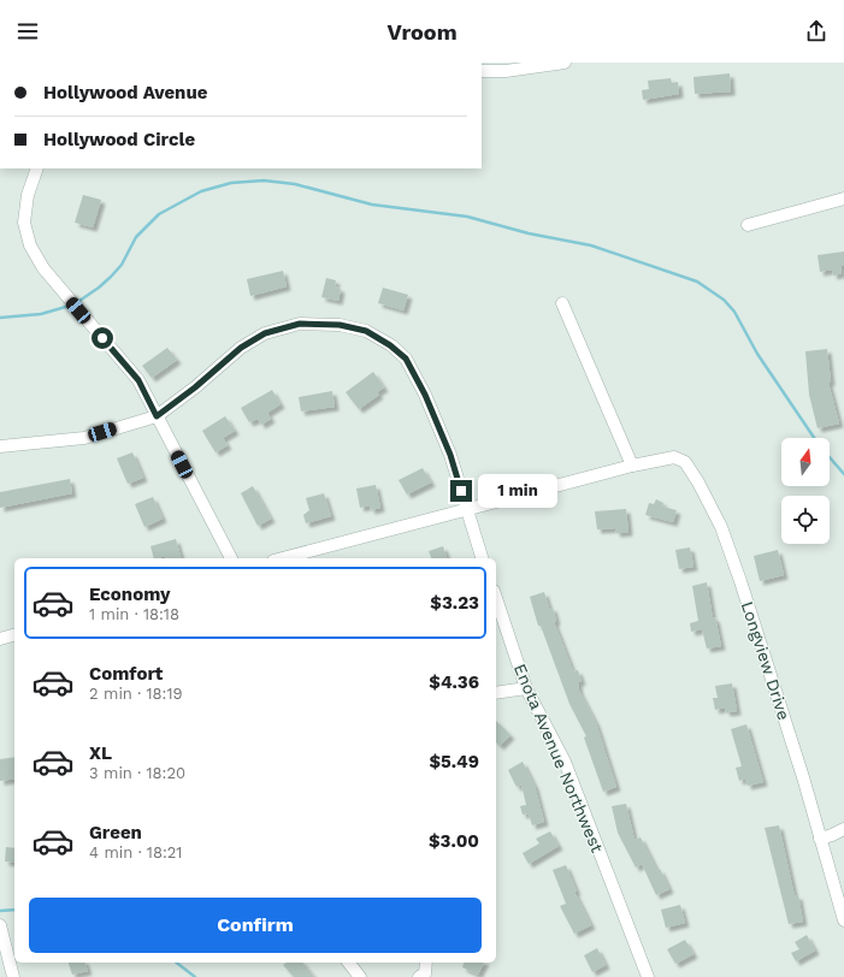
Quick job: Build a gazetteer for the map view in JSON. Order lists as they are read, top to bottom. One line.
{"streets":{"street":["Longview Drive","Enota Avenue Northwest"]},"north":"top","page":{"header":"Vroom","banner":["Hollywood Avenue","Hollywood Circle"],"bubble":"1 min","list":[{"name":"Economy","note":"1 min · 18:18","value":"$3.23"},{"name":"Comfort","note":"2 min · 18:19","value":"$4.36"},{"name":"XL","note":"3 min · 18:20","value":"$5.49"},{"name":"Green","note":"4 min · 18:21","value":"$3.00"}],"buttons":"Confirm"}}
